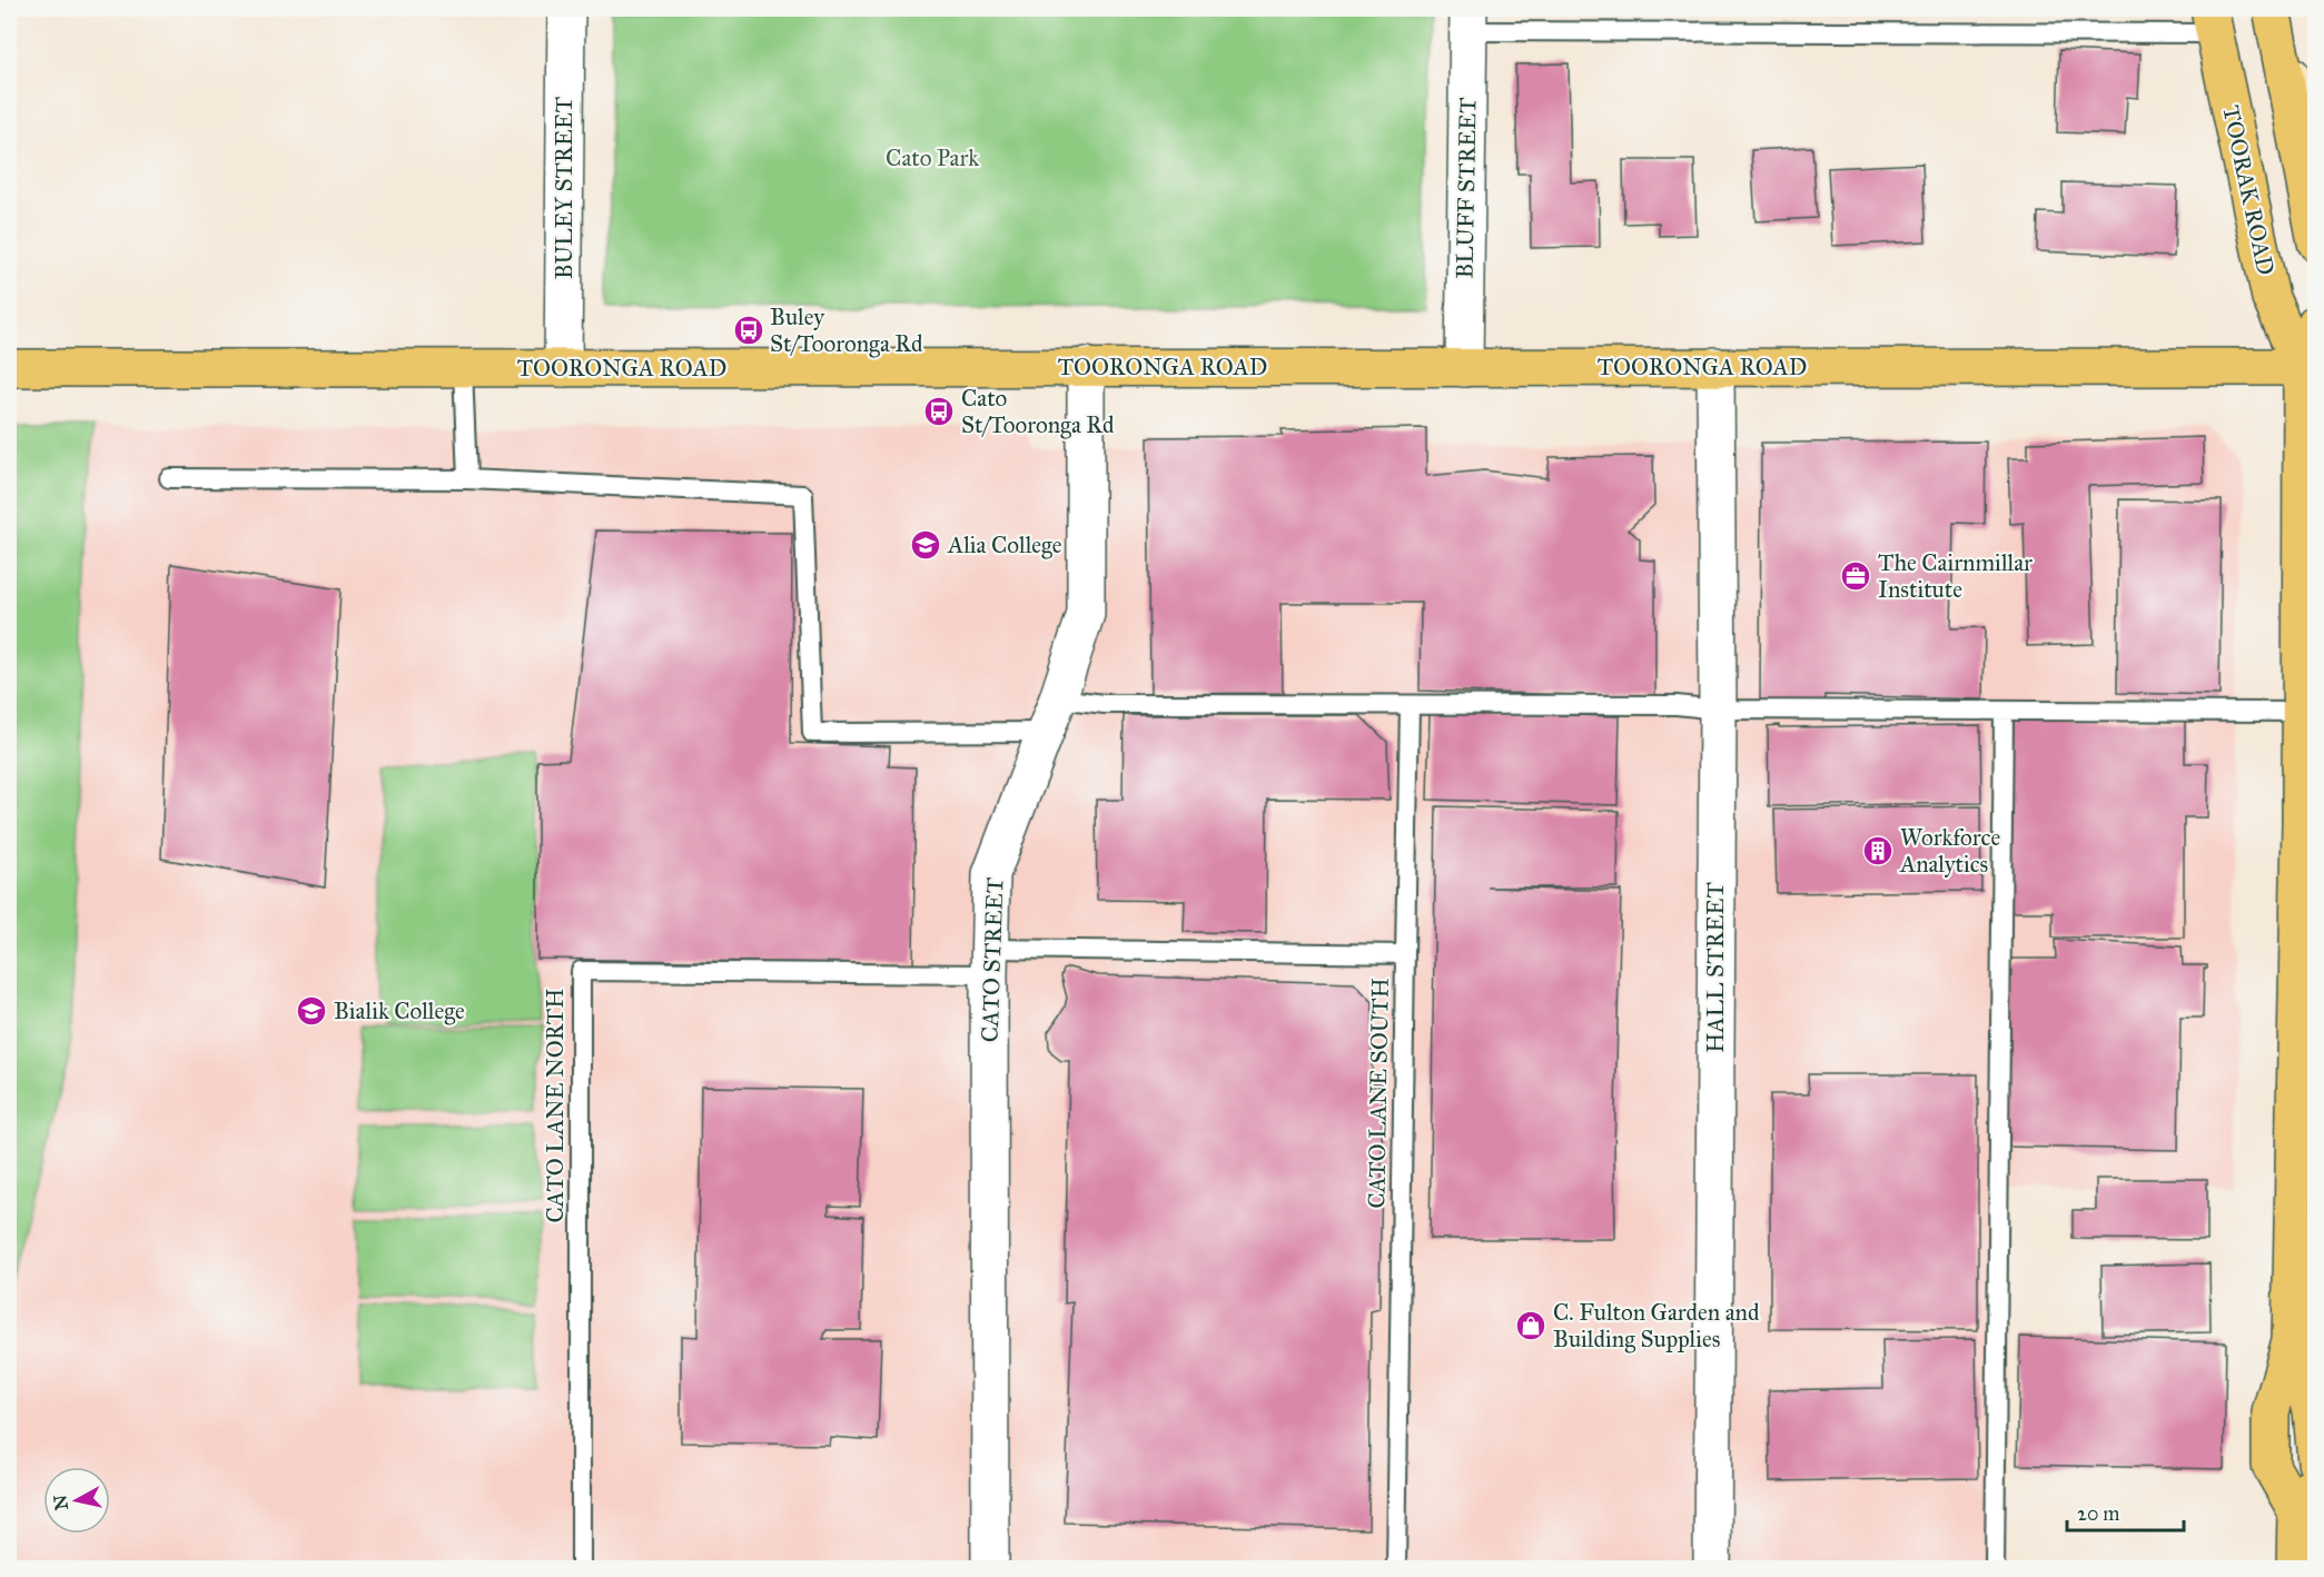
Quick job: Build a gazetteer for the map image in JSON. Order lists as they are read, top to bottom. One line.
{"streets":{"main road":["TOORAK ROAD","TOORONGA ROAD"],"street":["BULEY STREET","BLUFF STREET","CATO STREET","HALL STREET"],"lane":["CATO LANE SOUTH","CATO LANE NORTH"]},"crossings":[["BULEY STREET","TOORONGA ROAD"],["BLUFF STREET","TOORONGA ROAD"],["TOORAK ROAD","TOORONGA ROAD"],["TOORONGA ROAD","CATO STREET"],["TOORONGA ROAD","HALL STREET"],["CATO STREET","CATO LANE SOUTH"],["CATO STREET","CATO LANE NORTH"],["CATO LANE SOUTH","CATO LANE NORTH"]],"parks":["Cato Park"],"places":{"bus stop":["Buley St/Tooronga Rd","Cato St/Tooronga Rd"],"school or university":["Alia College","Bialik College"],"office":["The Cairnmillar Institute"],"building":["Workforce Analytics"],"shop":["C. Fulton Garden and Building Supplies"]},"scale_bar":"20 m","north":"left"}
